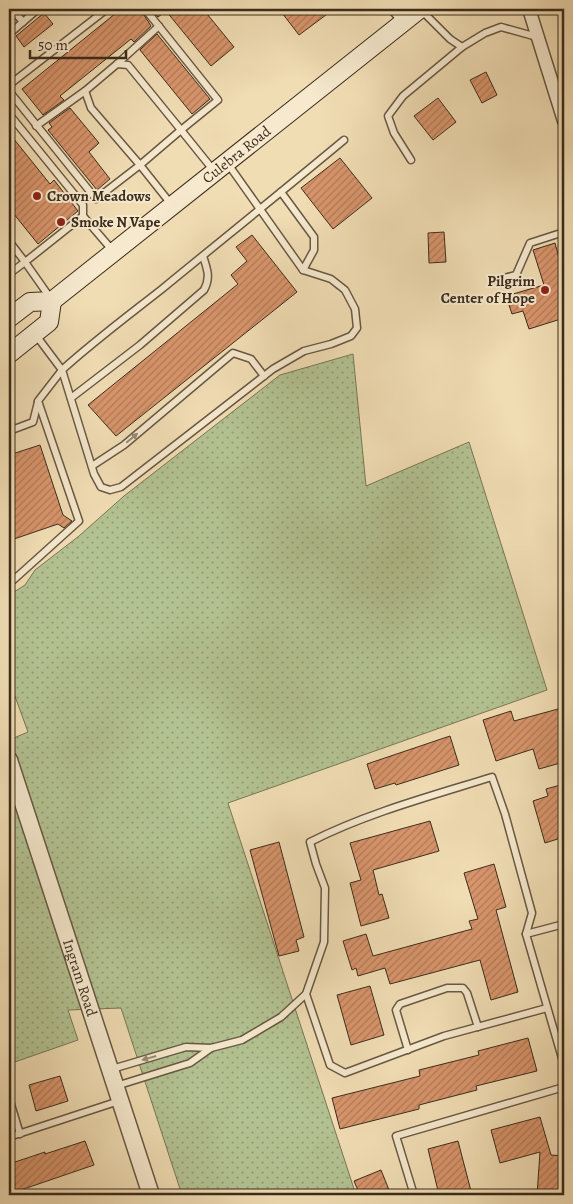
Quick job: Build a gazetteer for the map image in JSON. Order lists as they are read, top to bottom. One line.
{"streets":{"main road":["Culebra Road"],"street":["Ingram Road"]},"places":["Crown Meadows","Smoke N Vape","Pilgrim Center of Hope"],"scale_bar":"50 m"}
